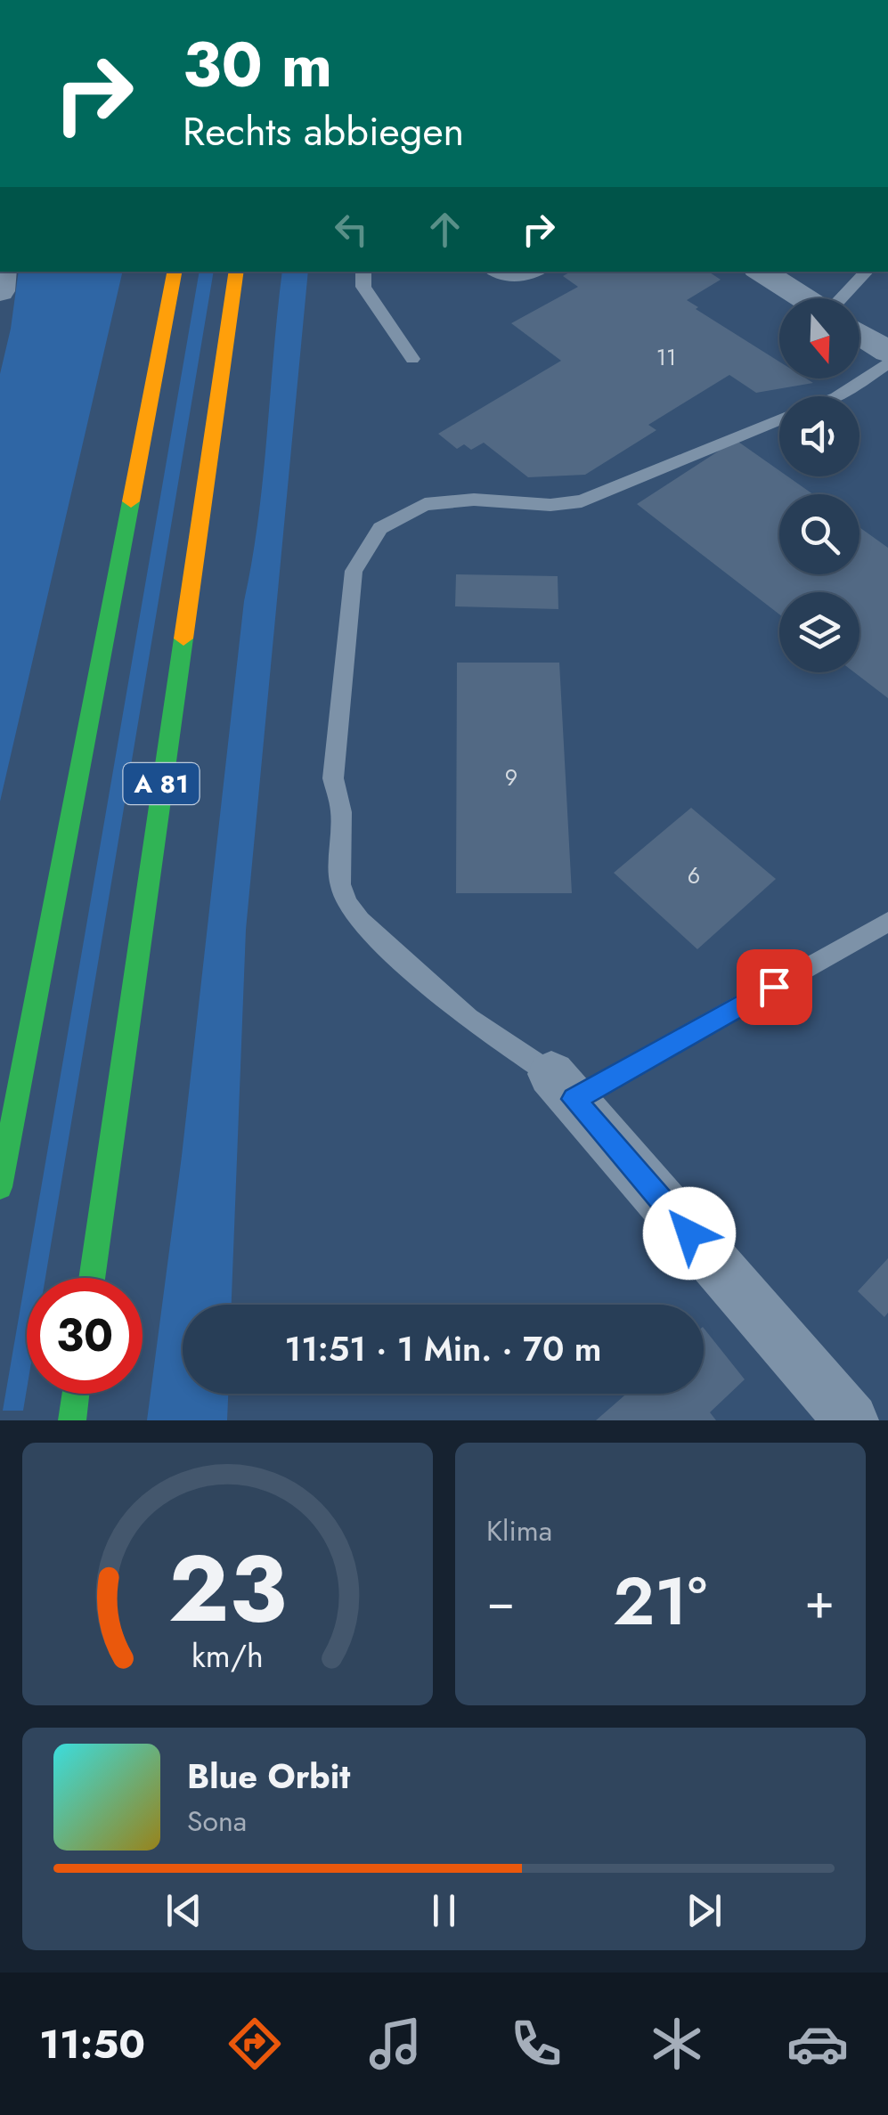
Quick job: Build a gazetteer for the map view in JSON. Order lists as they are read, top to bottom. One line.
{"streets":{"highway":["A 81"]},"house_numbers":["11","9","6"],"north":"bottom","page":{"turn":["30 m","Rechts abbiegen"],"limit":"30","trip":"11:51 · 1 Min. · 70 m","tile":"Klima","heat":["−","21°","+"],"song":["Blue Orbit","Sona"],"tabs":"11:50","gauge":["23","km/h"]}}
